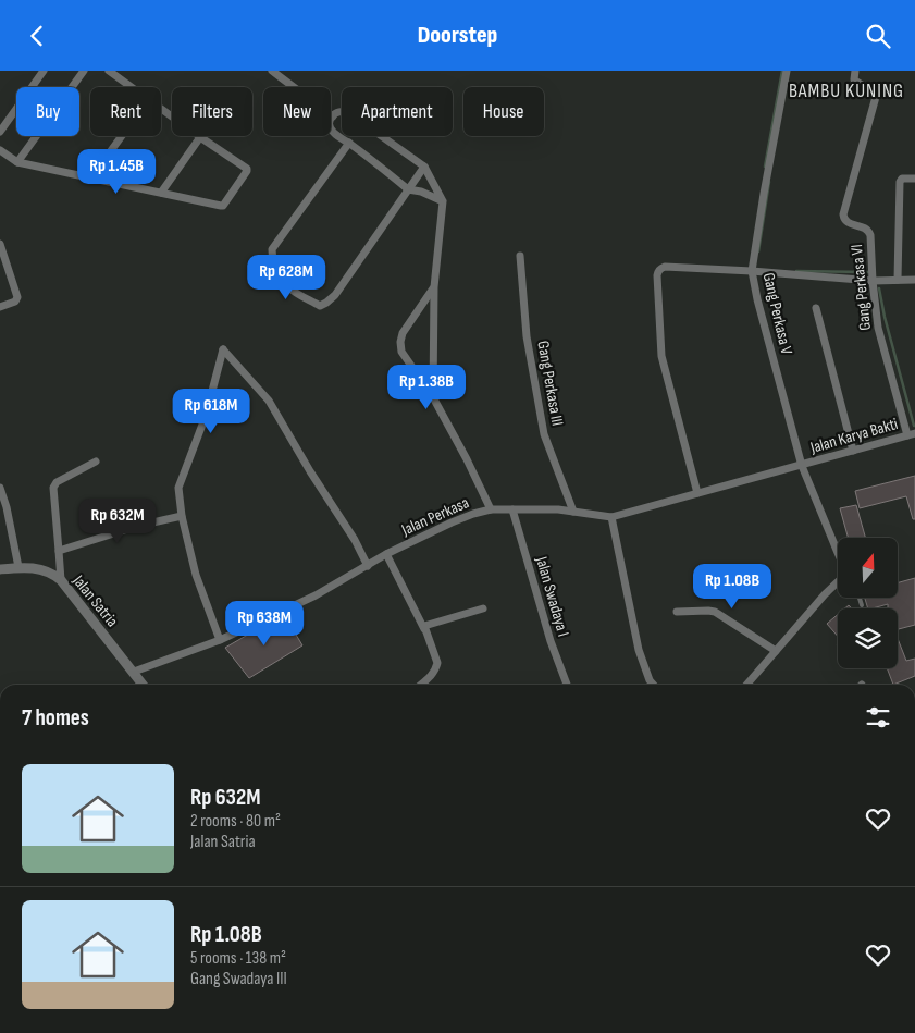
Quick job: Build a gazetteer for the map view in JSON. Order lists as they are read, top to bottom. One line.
{"streets":{"street":["Gang Perkasa VI","Gang Perkasa V","Gang Perkasa III","Jalan Karya Bakti","Jalan Perkasa","Jalan Swadaya I","Jalan Satria"]},"crossings":[["Gang Perkasa VI","Jalan Karya Bakti"],["Gang Perkasa V","Jalan Karya Bakti"],["Gang Perkasa V","Jalan Perkasa"],["Gang Perkasa III","Jalan Perkasa"],["Jalan Karya Bakti","Jalan Perkasa"],["Jalan Perkasa","Jalan Swadaya I"],["Jalan Perkasa","Jalan Satria"]],"districts":["BAMBU KUNING"],"north":"top","page":{"header":"Doorstep","chip":["Buy","Rent","Filters","New","Apartment","House"],"price":["Rp 1.45B","Rp 628M","Rp 1.38B","Rp 618M","Rp 632M","Rp 1.08B","Rp 638M"],"heading":"7 homes","list":[{"name":"Rp 632M","note":"2 rooms · 80 m² · Jalan Satria"},{"name":"Rp 1.08B","note":"5 rooms · 138 m² · Gang Swadaya III"}]}}
